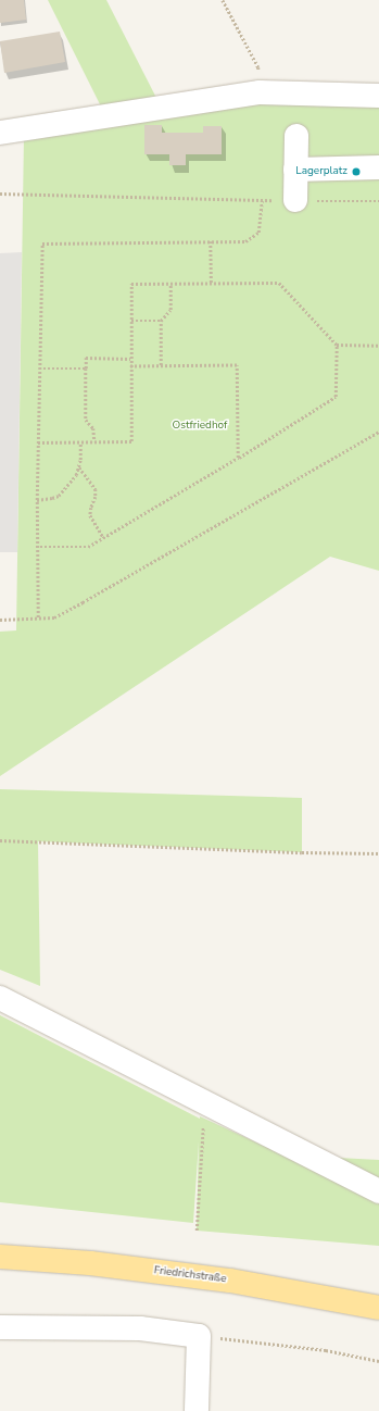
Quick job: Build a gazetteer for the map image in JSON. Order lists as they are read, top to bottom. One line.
{"streets":{"main road":["Friedrichstraße"]},"parks":["Ostfriedhof"],"places":["Lagerplatz"]}
